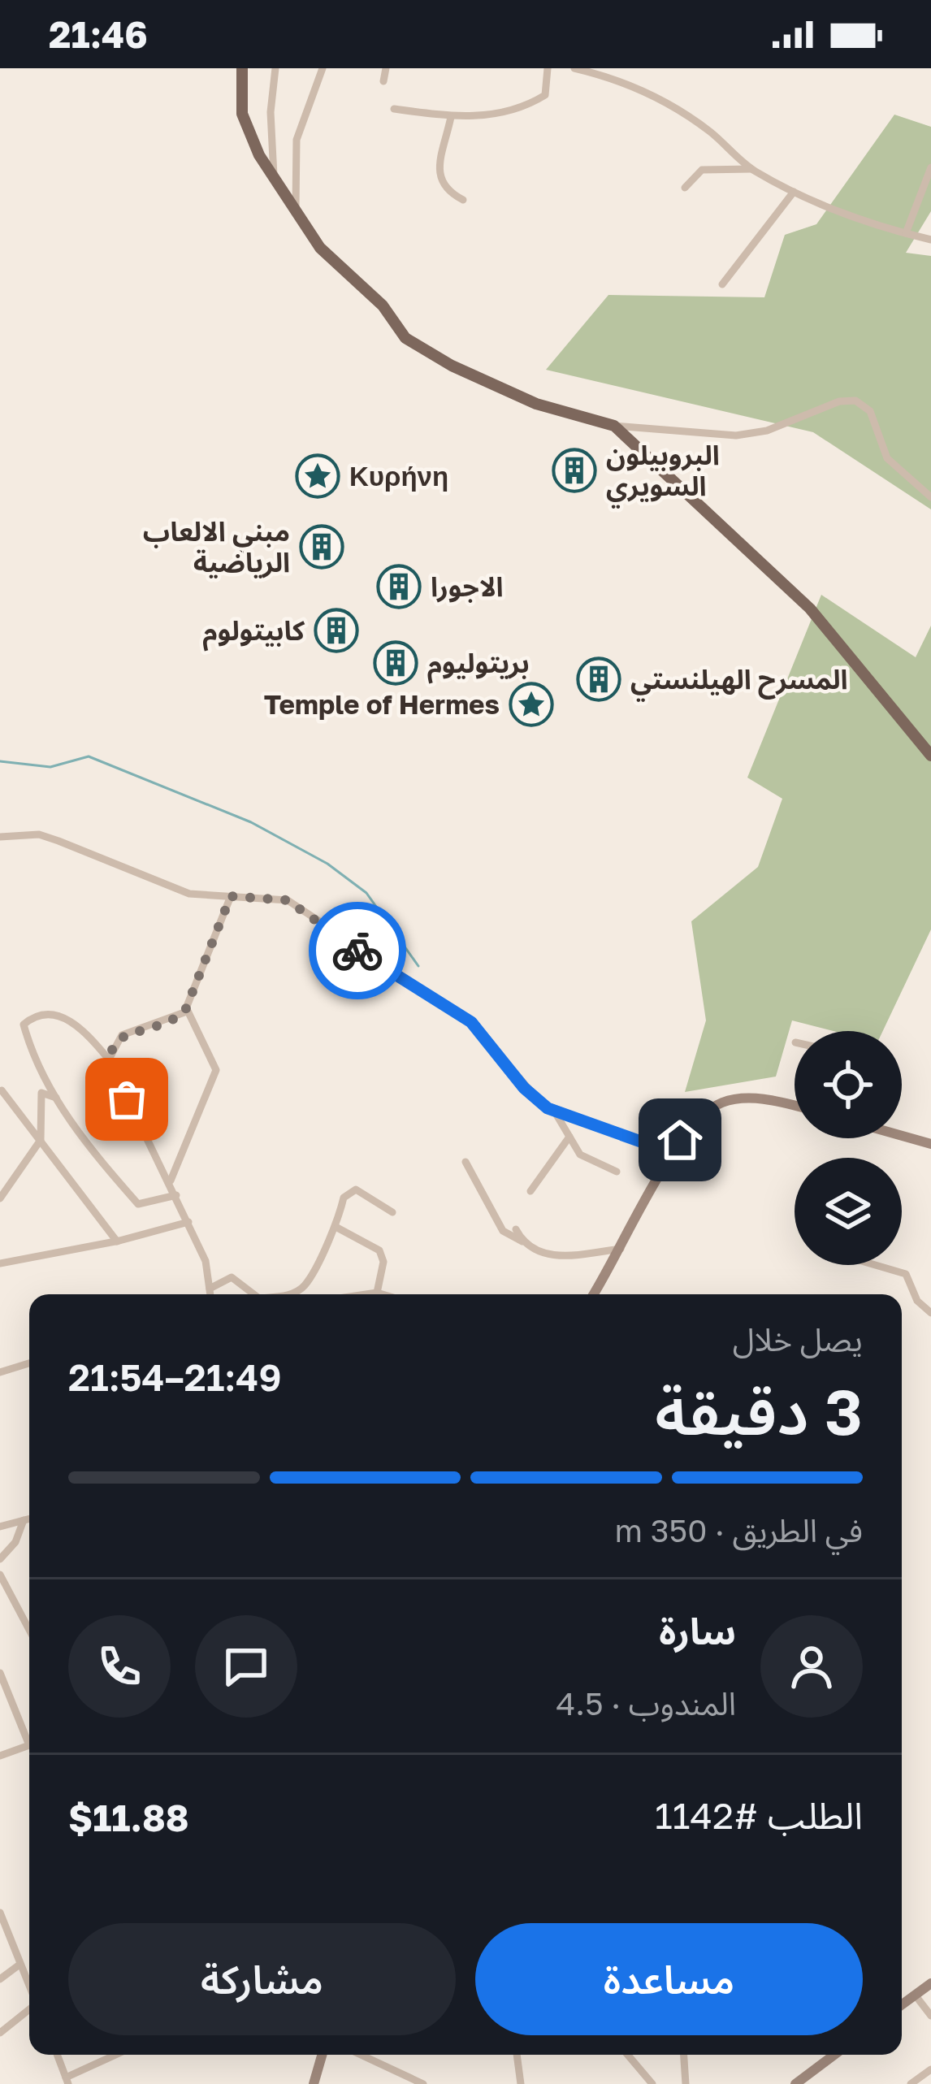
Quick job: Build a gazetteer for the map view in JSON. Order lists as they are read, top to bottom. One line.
{"places":{"building":["البروبيلون السويري","مبني الالعاب الرياضية","الاجورا","كابيتولوم","بريتوليوم","المسرح الهيلنستي"],"place":["Κυρήνη","Temple of Hermes"]},"page":{"status":"21:46","heading":["3 دقيقة","يصل خلال","21:49–21:54"],"panel":["سارة","المندوب · 4.5","الطلب #1142","$11.88"],"bar":"في الطريق · 350 m","buttons":["مساعدة","مشاركة"]}}
